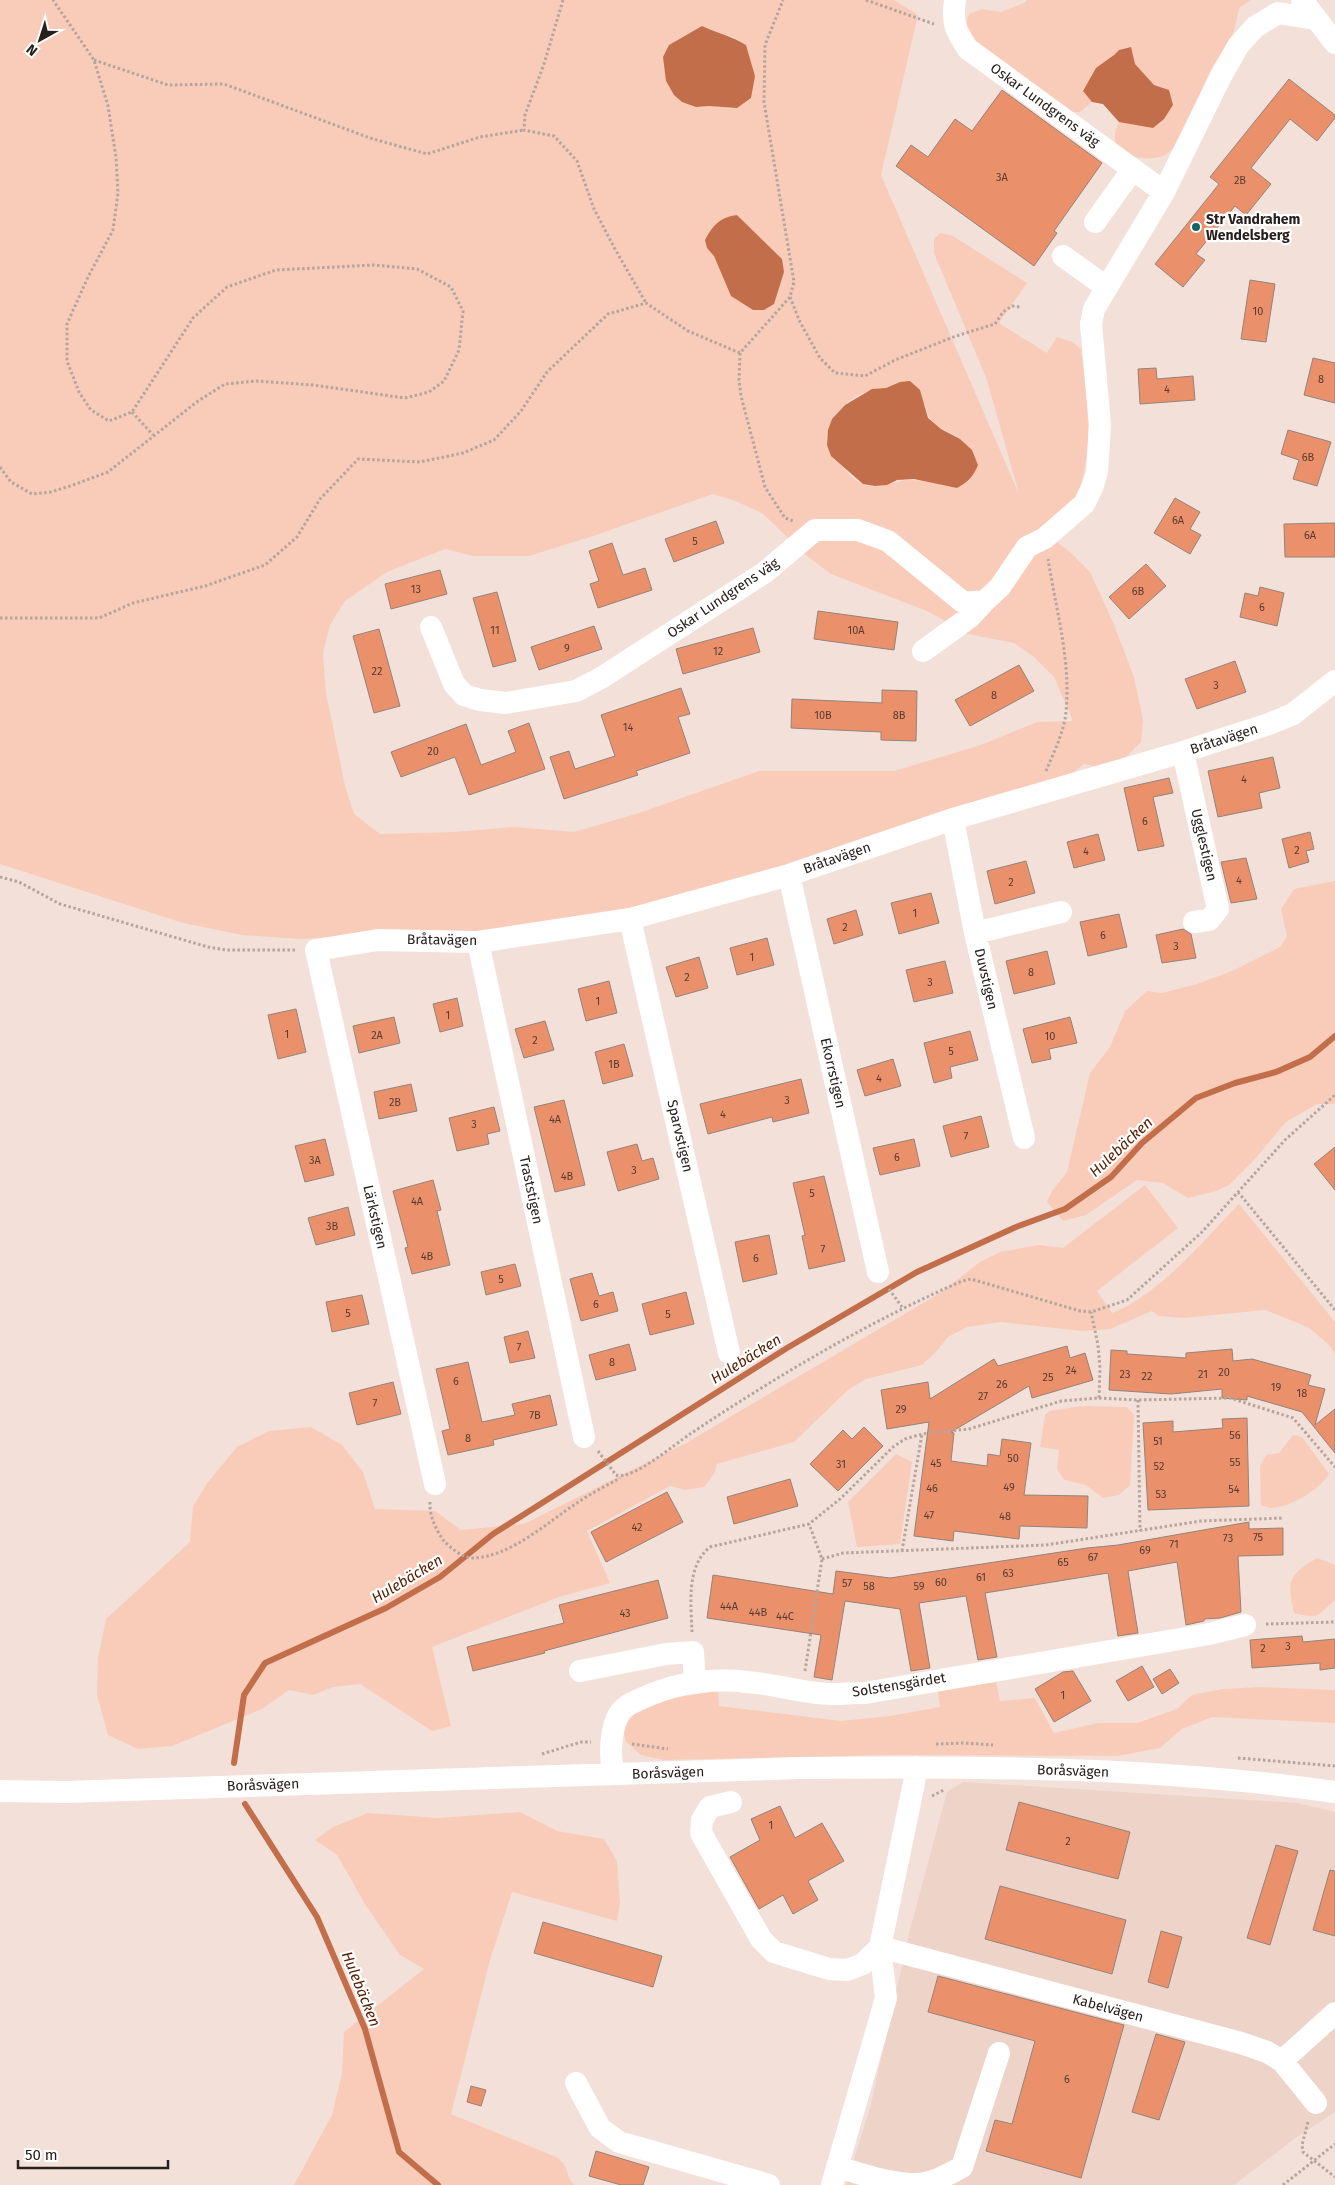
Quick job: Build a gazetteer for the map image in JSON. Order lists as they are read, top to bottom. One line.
{"streets":{"street":["Oskar Lundgrens väg","Bråtavägen","Ugglestigen","Duvstigen","Ekorrstigen","Sparvstigen","Traststigen","Lärkstigen","Solstensgärdet","Boråsvägen","Kabelvägen"]},"crossings":[["Bråtavägen","Ugglestigen"],["Bråtavägen","Duvstigen"],["Bråtavägen","Ekorrstigen"],["Bråtavägen","Sparvstigen"],["Bråtavägen","Traststigen"],["Bråtavägen","Lärkstigen"],["Solstensgärdet","Boråsvägen"]],"water":["Hulebäcken"],"places":["Str Vandrahem Wendelsberg"],"house_numbers":["3A","2B","10","8","4","6B","6A","6A","5","13","6B","6","11","10A","9","12","22","3","8","10B","8B","14","20","4","6","2","4","4","2","1","2","6","3","1","8","2","3","1","1","1","2A","10","2","5","1B","4","3","2B","4","4A","3","7","6","3A","3","4B","5","4A","3B","7","4B","6","5","6","5","5","7","8","24","20","23","21","22","25","6","26","19","18","27","7","29","7B","56","8","51","50","55","45","31","52","49","46","54","53","47","48","42","75","73","71","69","67","65","63","61","60","57","58","59","44A","44B","43","44C","3","2","1","1","2","6"],"scale_bar":"50 m","north":"bottom left"}
